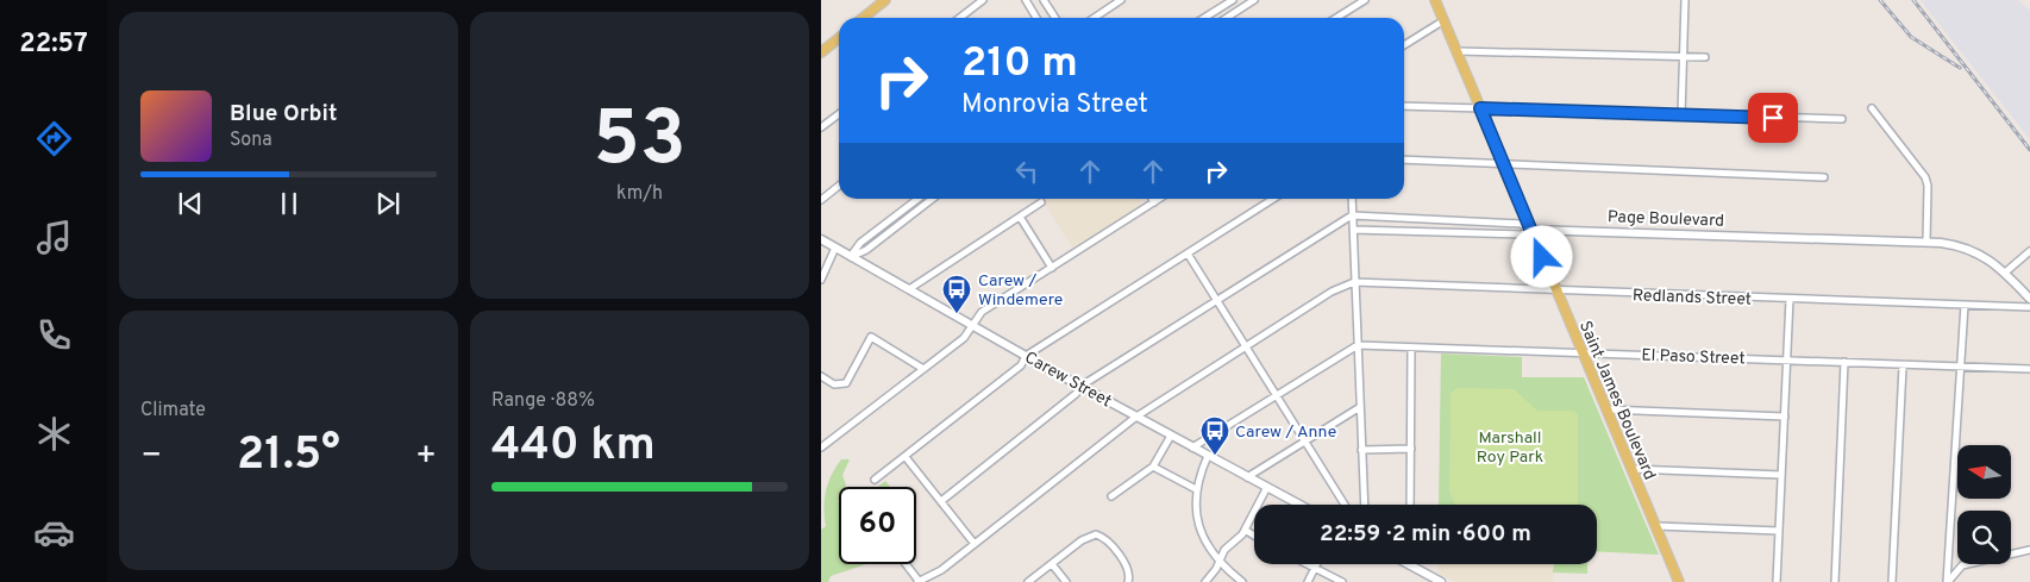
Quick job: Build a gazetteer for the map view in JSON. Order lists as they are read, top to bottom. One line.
{"streets":{"main road":["Saint James Boulevard"],"street":["Page Boulevard","Redlands Street","El Paso Street","Carew Street"]},"crossings":[["Page Boulevard","Saint James Boulevard"],["Redlands Street","Saint James Boulevard"],["El Paso Street","Saint James Boulevard"]],"parks":["Marshall Roy Park"],"places":{"bus stop":["Carew / Windemere","Carew / Anne"]},"north":"left","page":{"tabs":"22:57","tile":[["53","km/h"],"Climate",["Range · 88%","440 km"]],"turn":["210 m","Monrovia Street"],"song":["Blue Orbit","Sona"],"heat":["−","21.5°","+"],"limit":"60","trip":"22:59 · 2 min · 600 m"}}
